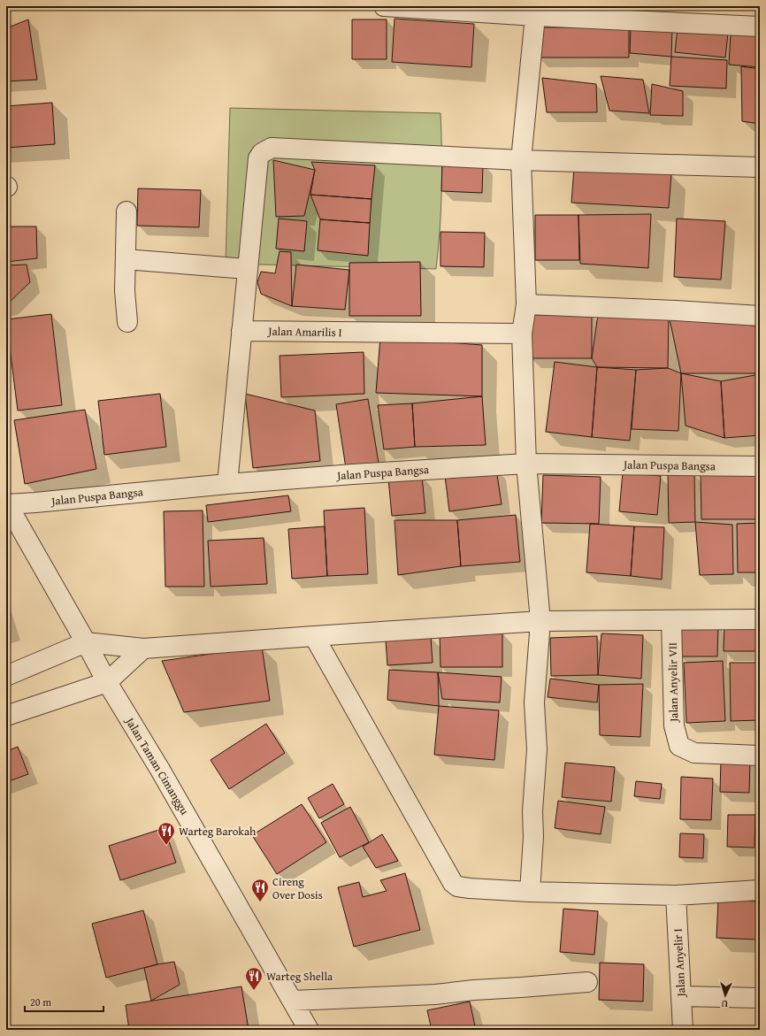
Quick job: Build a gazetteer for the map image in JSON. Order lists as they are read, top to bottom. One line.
{"streets":{"street":["Jalan Amarilis I","Jalan Puspa Bangsa","Jalan Anyelir VII","Jalan Taman Cimanggu","Jalan Anyelir I"]},"crossings":[["Jalan Puspa Bangsa","Jalan Taman Cimanggu"]],"places":{"restaurant":["Warteg Barokah","Cireng Over Dosis","Warteg Shella"]},"scale_bar":"20 m","north":"bottom"}
